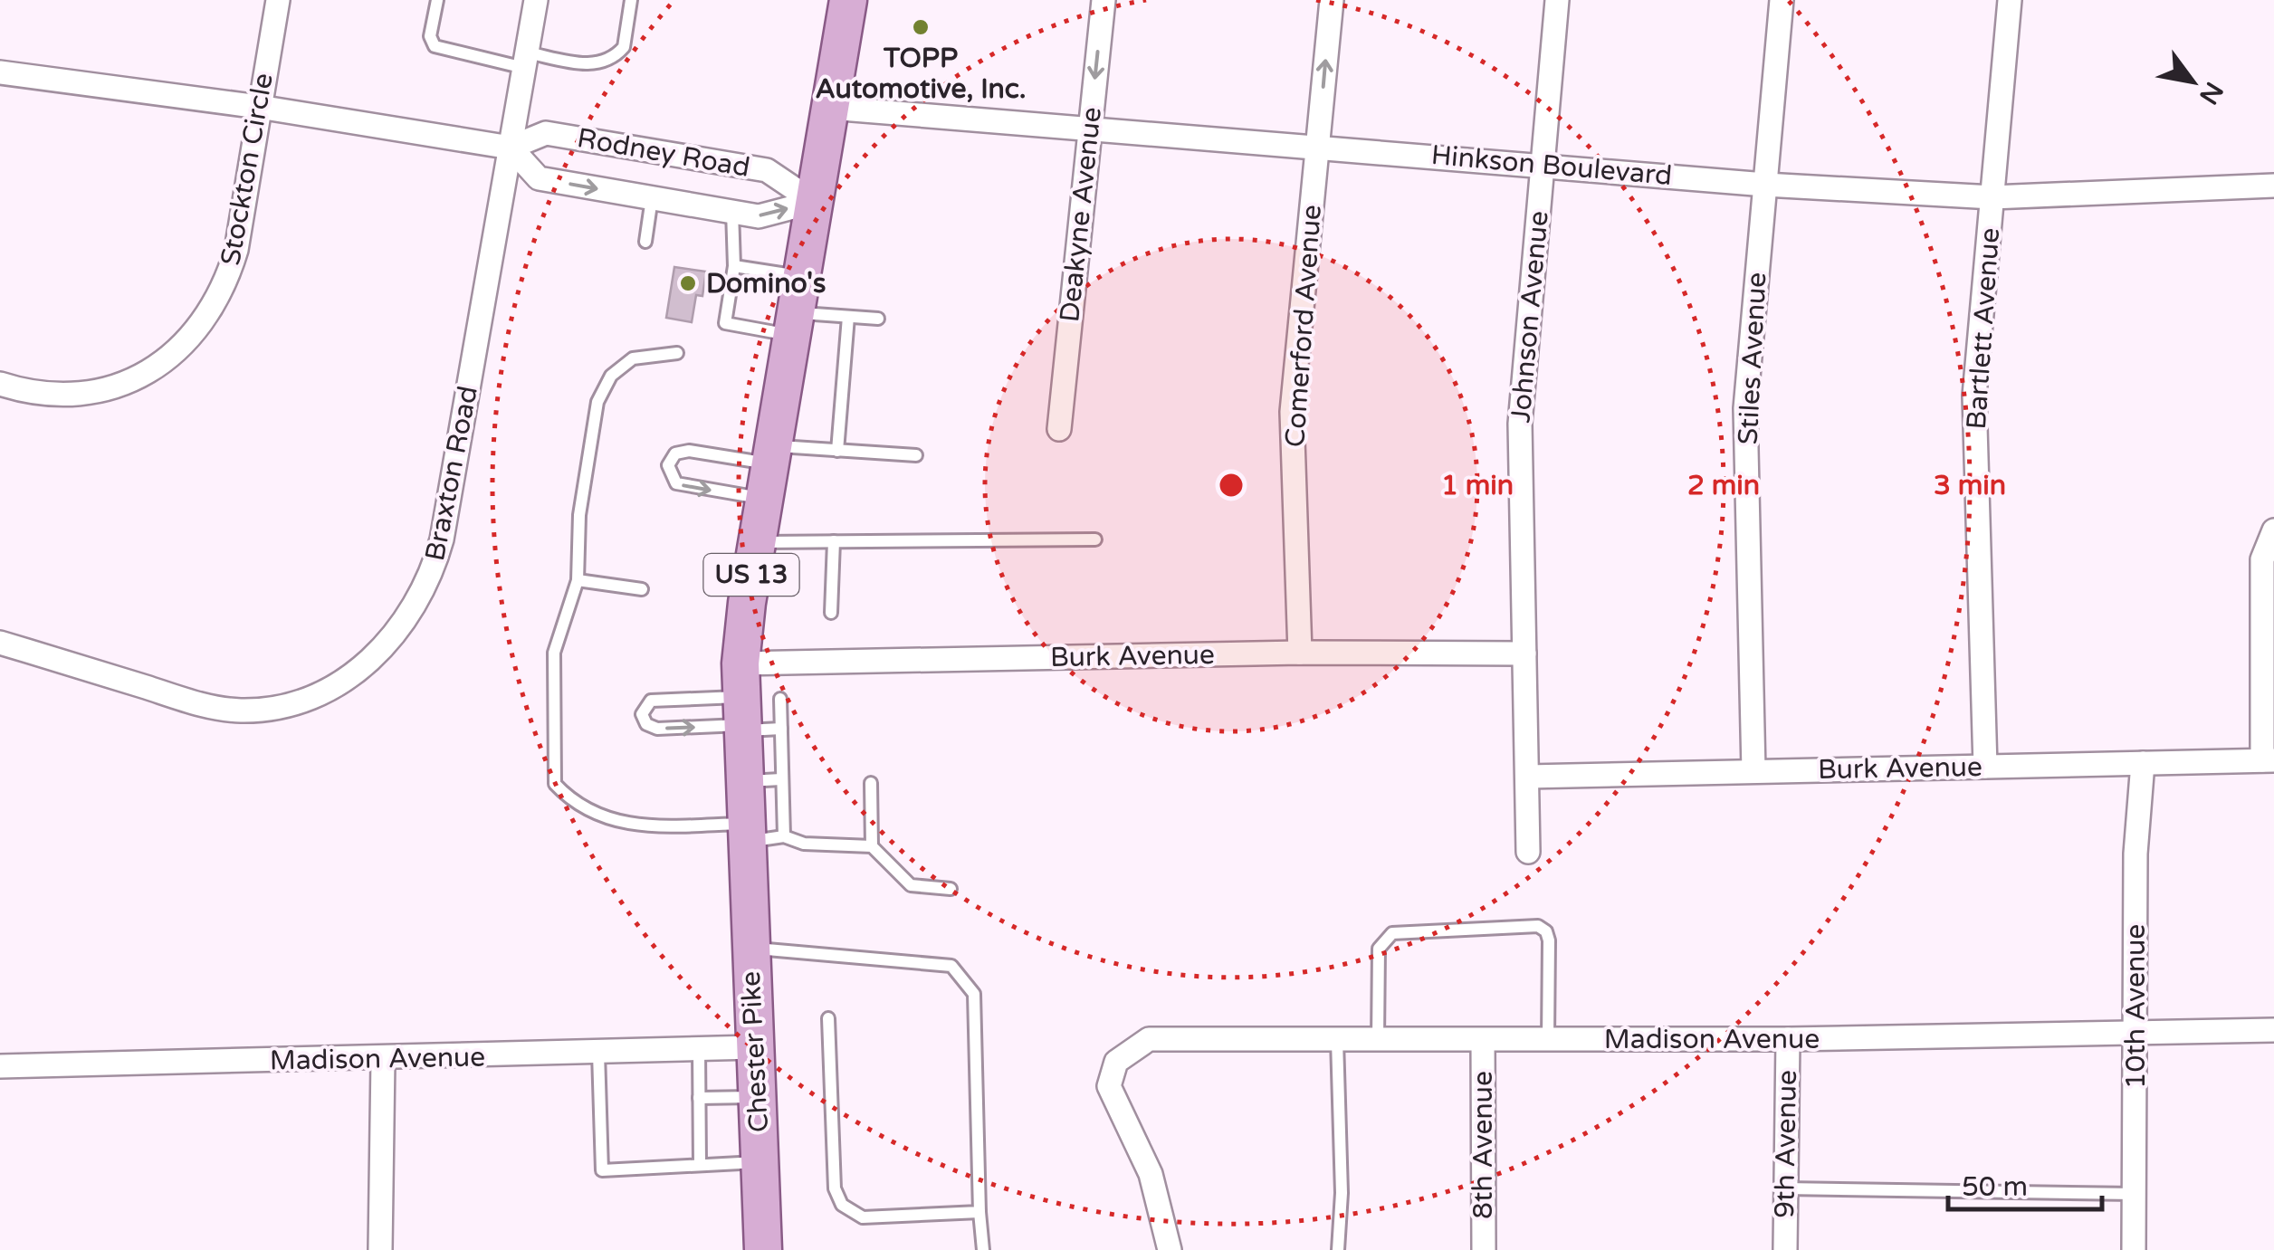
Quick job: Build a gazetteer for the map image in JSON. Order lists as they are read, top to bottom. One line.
{"streets":{"main road":["US 13","Chester Pike"],"street":["Rodney Road","Hinkson Boulevard","Stockton Circle","Deakyne Avenue","Johnson Avenue","Comerford Avenue","Bartlett Avenue","Stiles Avenue","Braxton Road","Burk Avenue","10th Avenue","Madison Avenue","9th Avenue","8th Avenue"]},"crossings":[["Rodney Road","Stockton Circle"],["Rodney Road","Braxton Road"],["Rodney Road","US 13"],["Hinkson Boulevard","Deakyne Avenue"],["Hinkson Boulevard","Johnson Avenue"],["Hinkson Boulevard","Comerford Avenue"],["Hinkson Boulevard","Bartlett Avenue"],["Hinkson Boulevard","Stiles Avenue"],["Hinkson Boulevard","US 13"],["Johnson Avenue","Burk Avenue"],["Comerford Avenue","Burk Avenue"],["Bartlett Avenue","Burk Avenue"],["Stiles Avenue","Burk Avenue"],["US 13","Burk Avenue"],["US 13","Chester Pike"],["Burk Avenue","10th Avenue"],["10th Avenue","Madison Avenue"],["Madison Avenue","Chester Pike"],["Madison Avenue","9th Avenue"],["Madison Avenue","8th Avenue"]],"places":["TOPP Automotive, Inc.","Domino's"],"scale_bar":"50 m","north":"bottom right","rings":["1 min","2 min","3 min"]}
